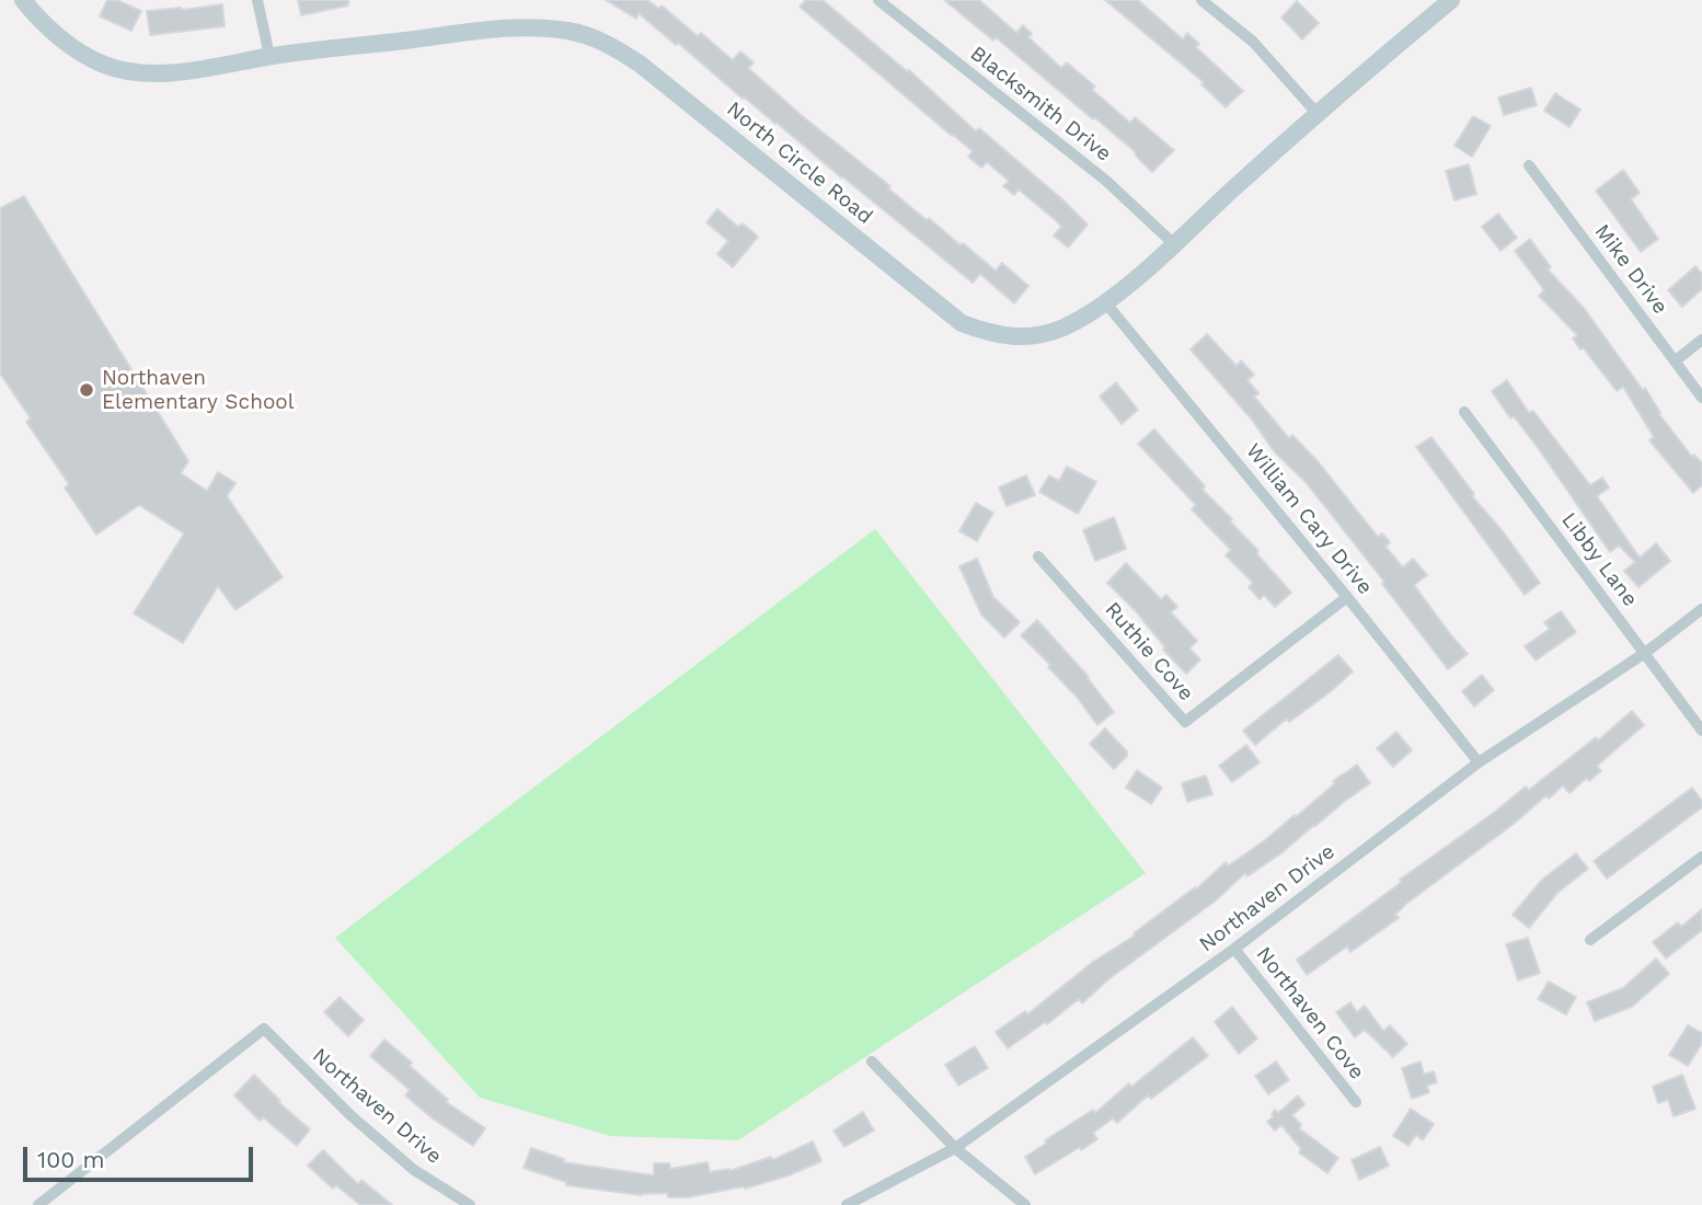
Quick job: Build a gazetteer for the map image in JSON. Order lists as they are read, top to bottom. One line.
{"streets":{"street":["Blacksmith Drive","North Circle Road","Mike Drive","William Cary Drive","Libby Lane","Ruthie Cove","Northaven Drive","Northaven Cove"]},"crossings":[["Blacksmith Drive","North Circle Road"],["North Circle Road","William Cary Drive"],["William Cary Drive","Ruthie Cove"],["William Cary Drive","Northaven Drive"],["Libby Lane","Northaven Drive"],["Northaven Drive","Northaven Cove"]],"places":["Northaven Elementary School"],"scale_bar":"100 m"}
